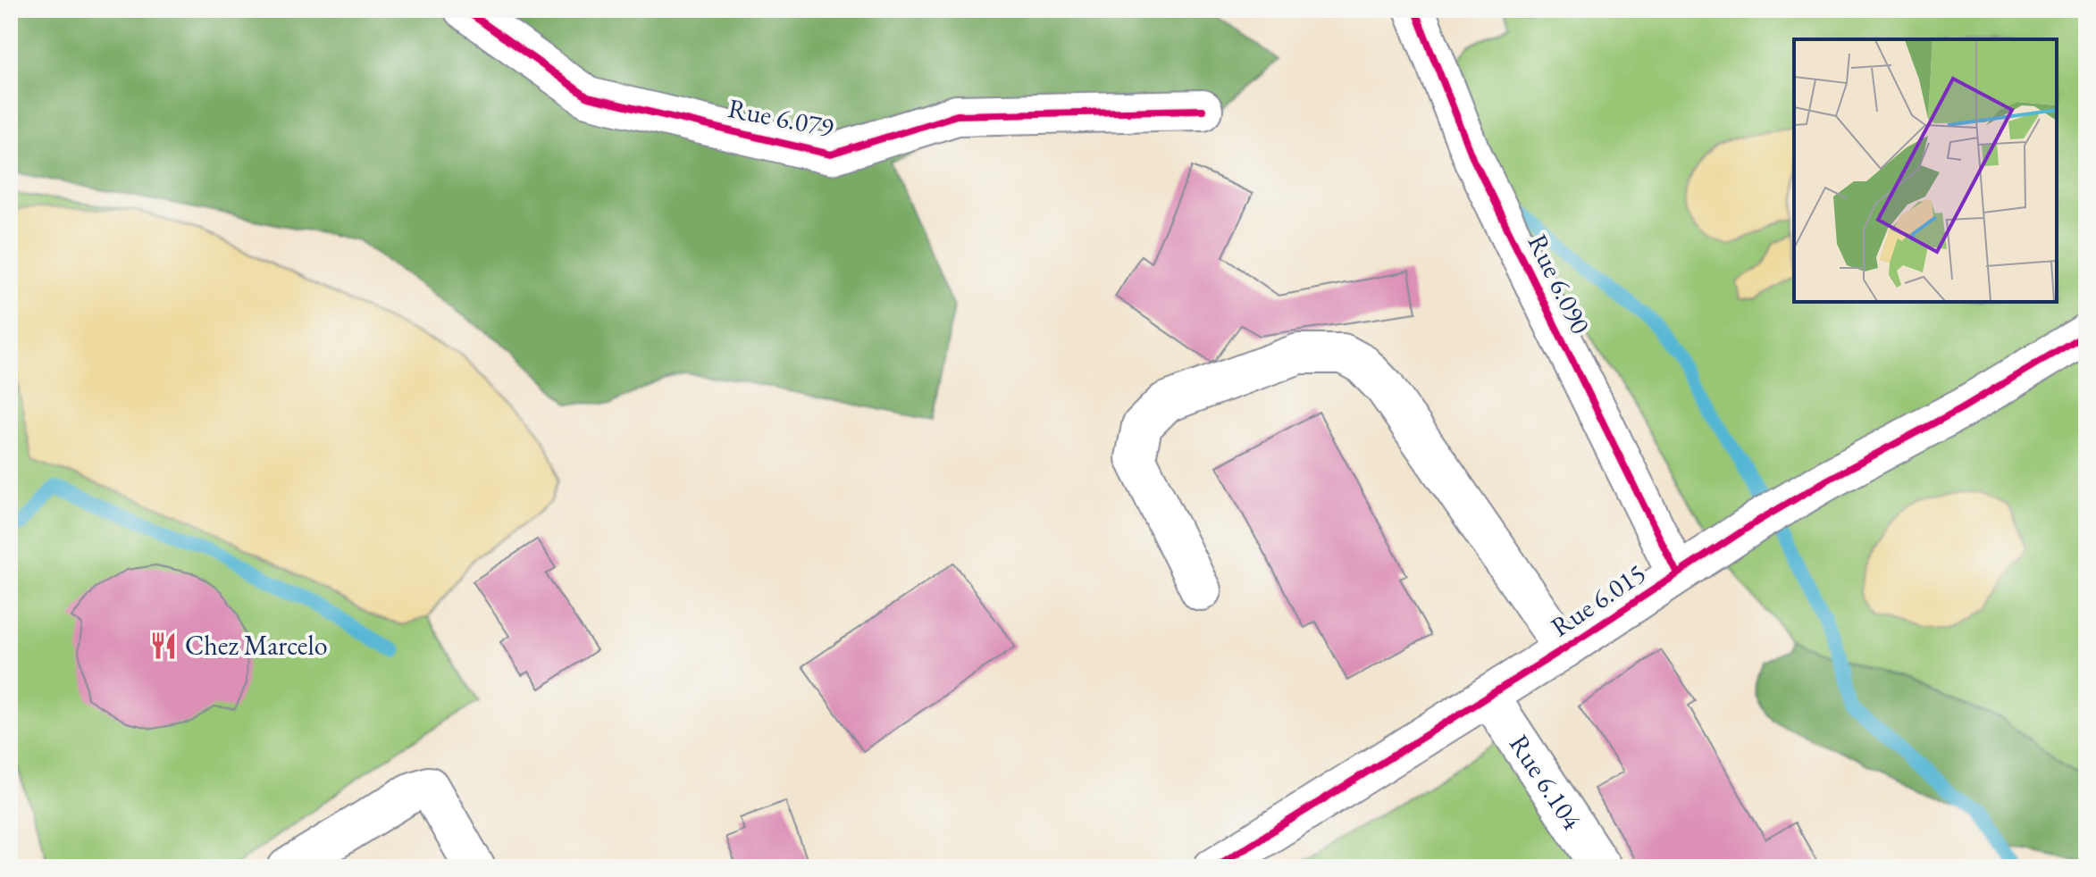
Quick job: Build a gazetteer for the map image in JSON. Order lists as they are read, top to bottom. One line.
{"streets":{"street":["Rue 6.079","Rue 6.090","Rue 6.015","Rue 6.104"]},"crossings":[["Rue 6.090","Rue 6.015"],["Rue 6.015","Rue 6.104"]],"places":{"restaurant":["Chez Marcelo"]}}
